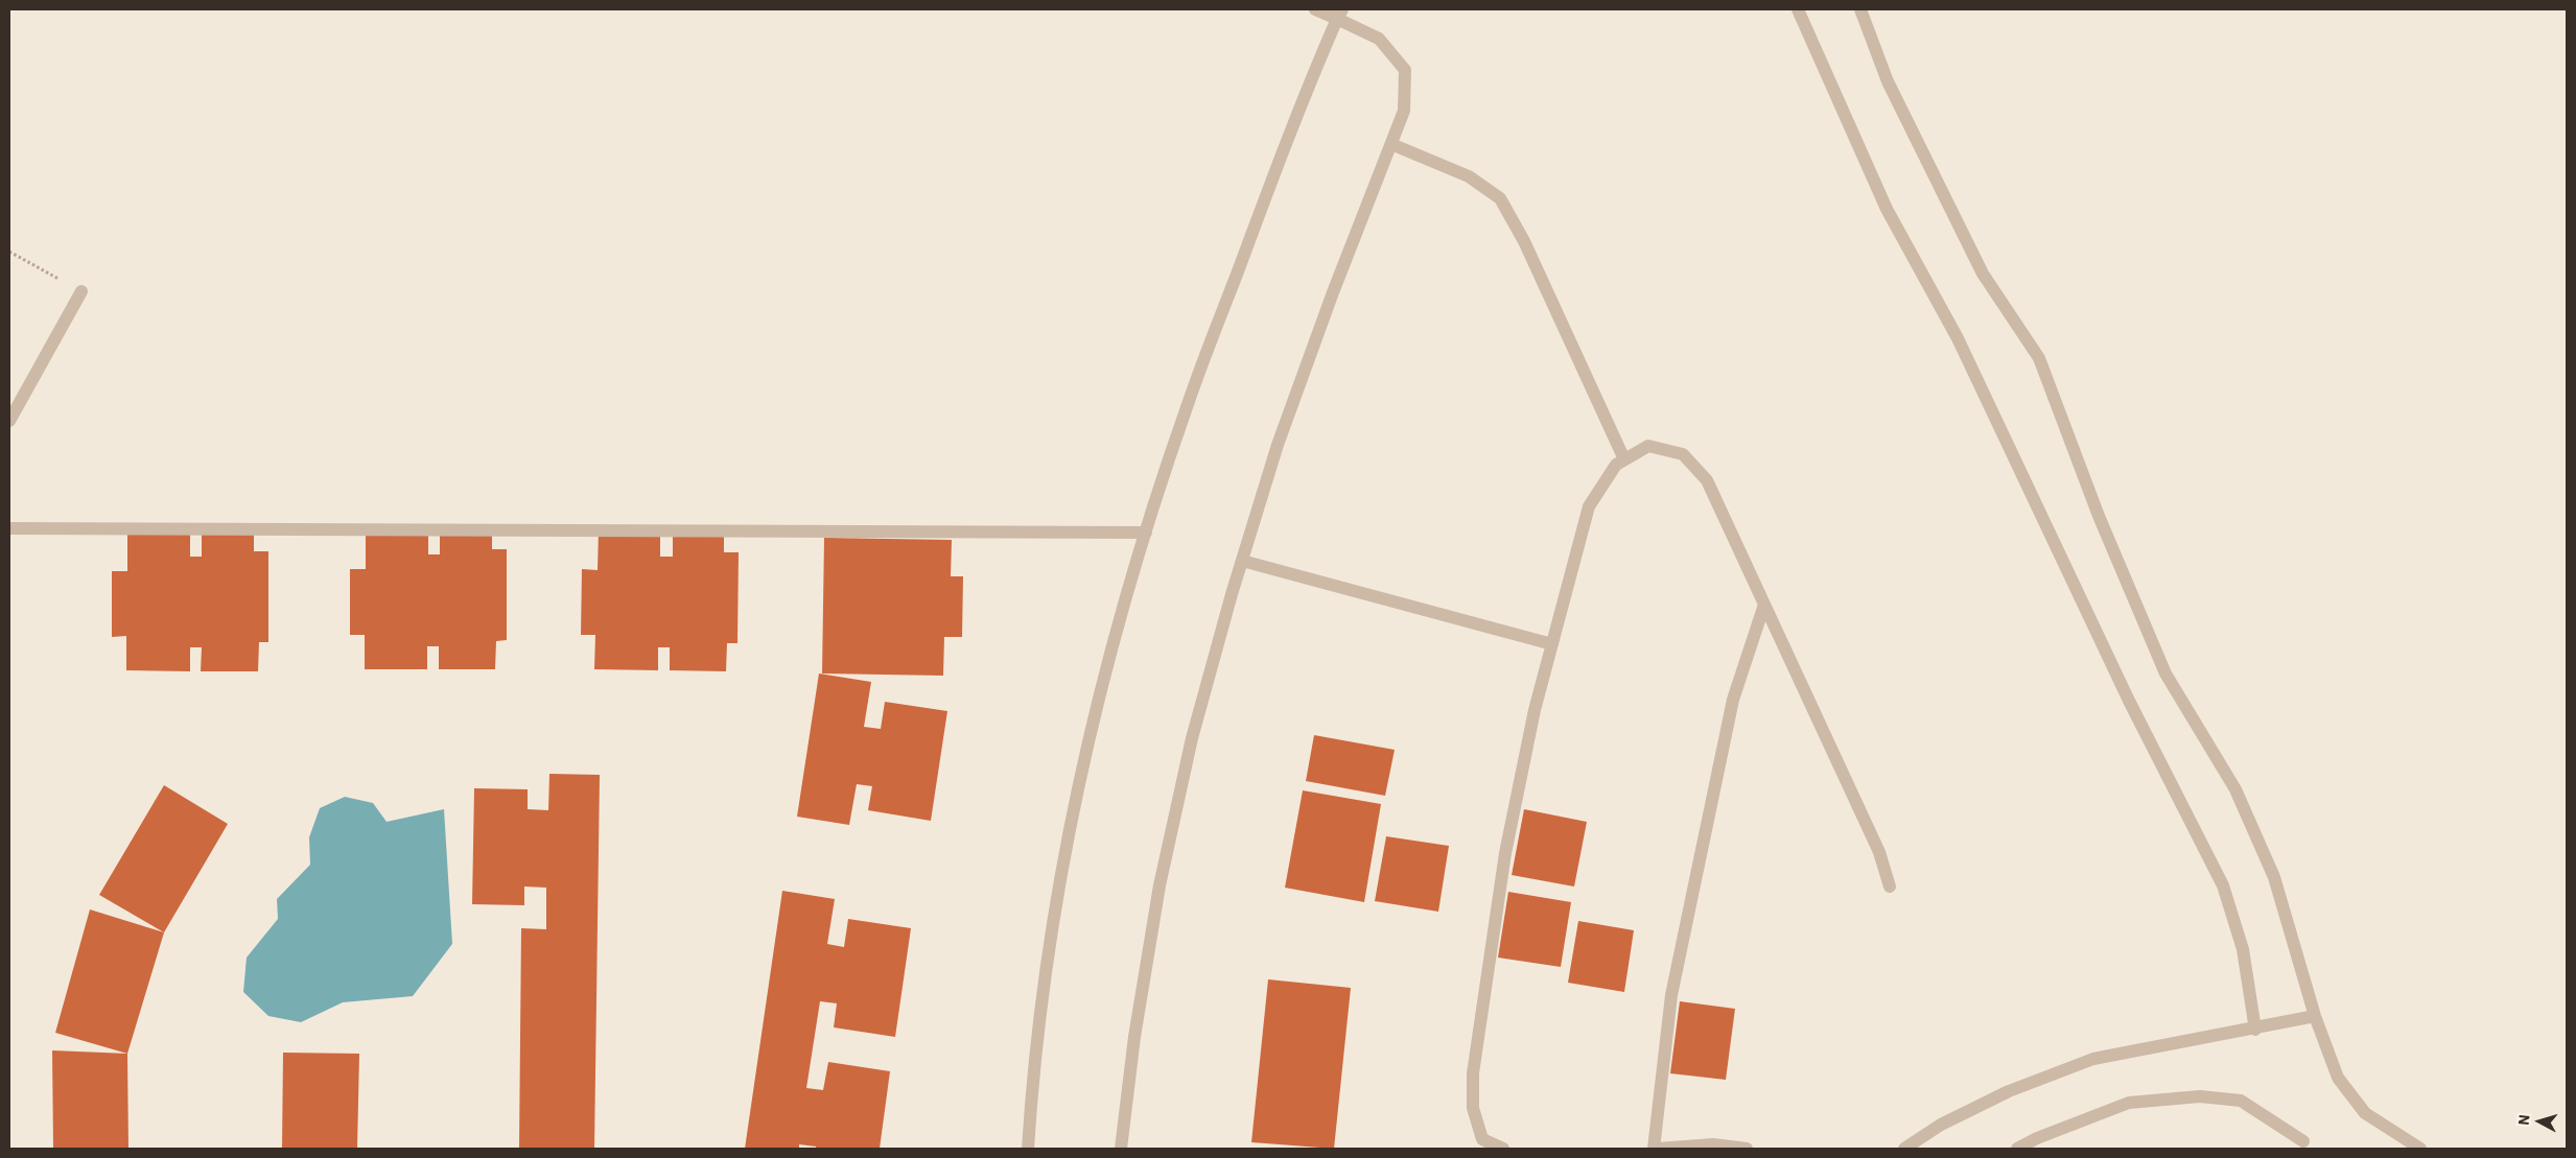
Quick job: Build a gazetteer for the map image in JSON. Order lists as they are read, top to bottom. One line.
{"north":"left"}
